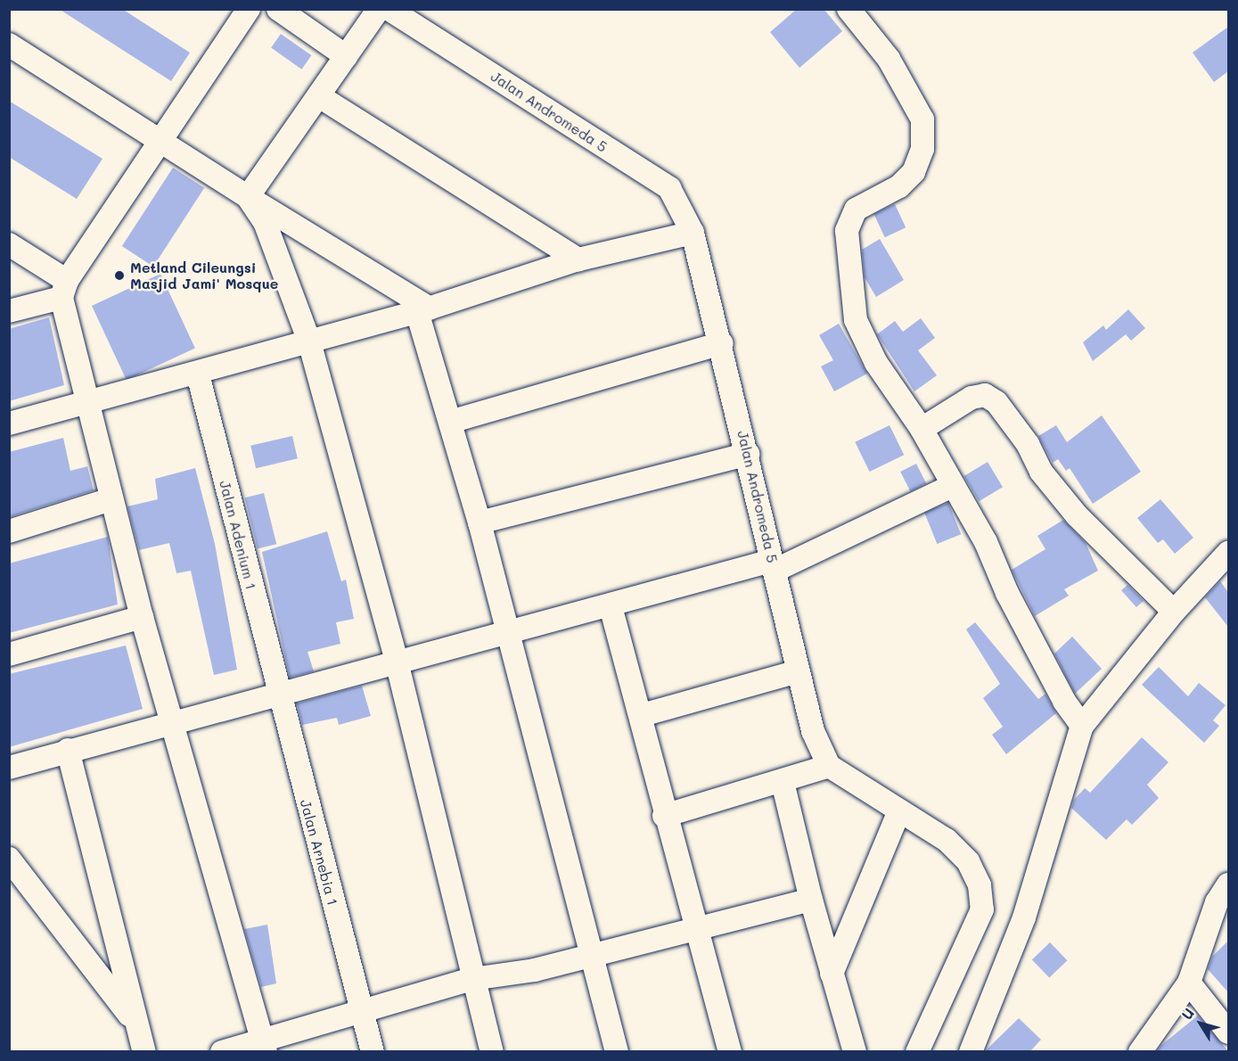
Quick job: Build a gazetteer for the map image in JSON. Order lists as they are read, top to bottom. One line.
{"streets":{"street":["Jalan Andromeda 5","Jalan Adenium 1","Jalan Arnebia 1"]},"crossings":[["Jalan Adenium 1","Jalan Arnebia 1"]],"places":["Metland Cileungsi Masjid Jami' Mosque"],"north":"top left"}
